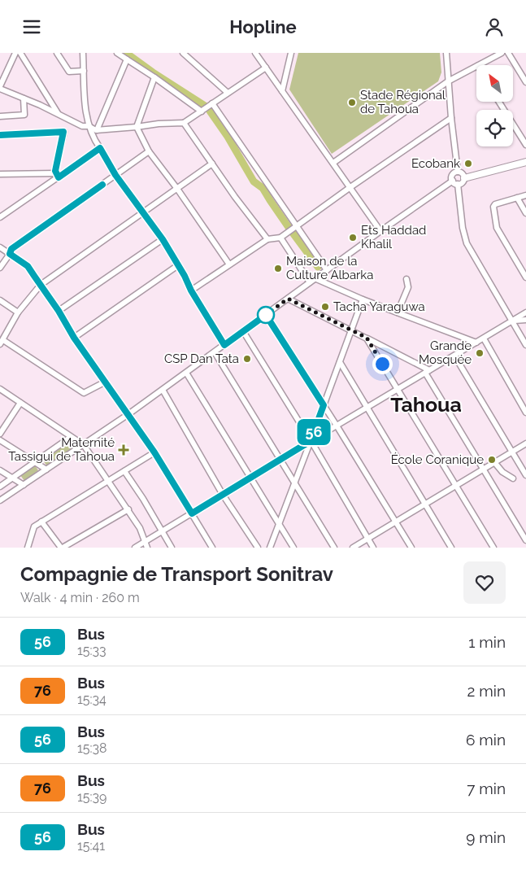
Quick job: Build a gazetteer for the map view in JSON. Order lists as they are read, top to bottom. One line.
{"districts":["Tahoua"],"places":{"other":["Stade Régional de Tahoua","Ecobank","Ets Haddad Khalil","Maison de la Culture Albarka","Tacha Yaraguwa","Grande Mosquée","CSP Dan Tata","École Coranique"],"health":["Maternité Tassigui de Tahoua"]},"lines":["bus line 56"],"north":"top left","page":{"header":"Hopline","on_map":"56","heading":["Compagnie de Transport Sonitrav","Walk · 4 min · 260 m"],"list":[{"mark":"56","name":"Bus","note":"15:33","value":"1 min"},{"mark":"76","name":"Bus","note":"15:34","value":"2 min"},{"mark":"56","name":"Bus","note":"15:38","value":"6 min"},{"mark":"76","name":"Bus","note":"15:39","value":"7 min"},{"mark":"56","name":"Bus","note":"15:41","value":"9 min"}]}}
